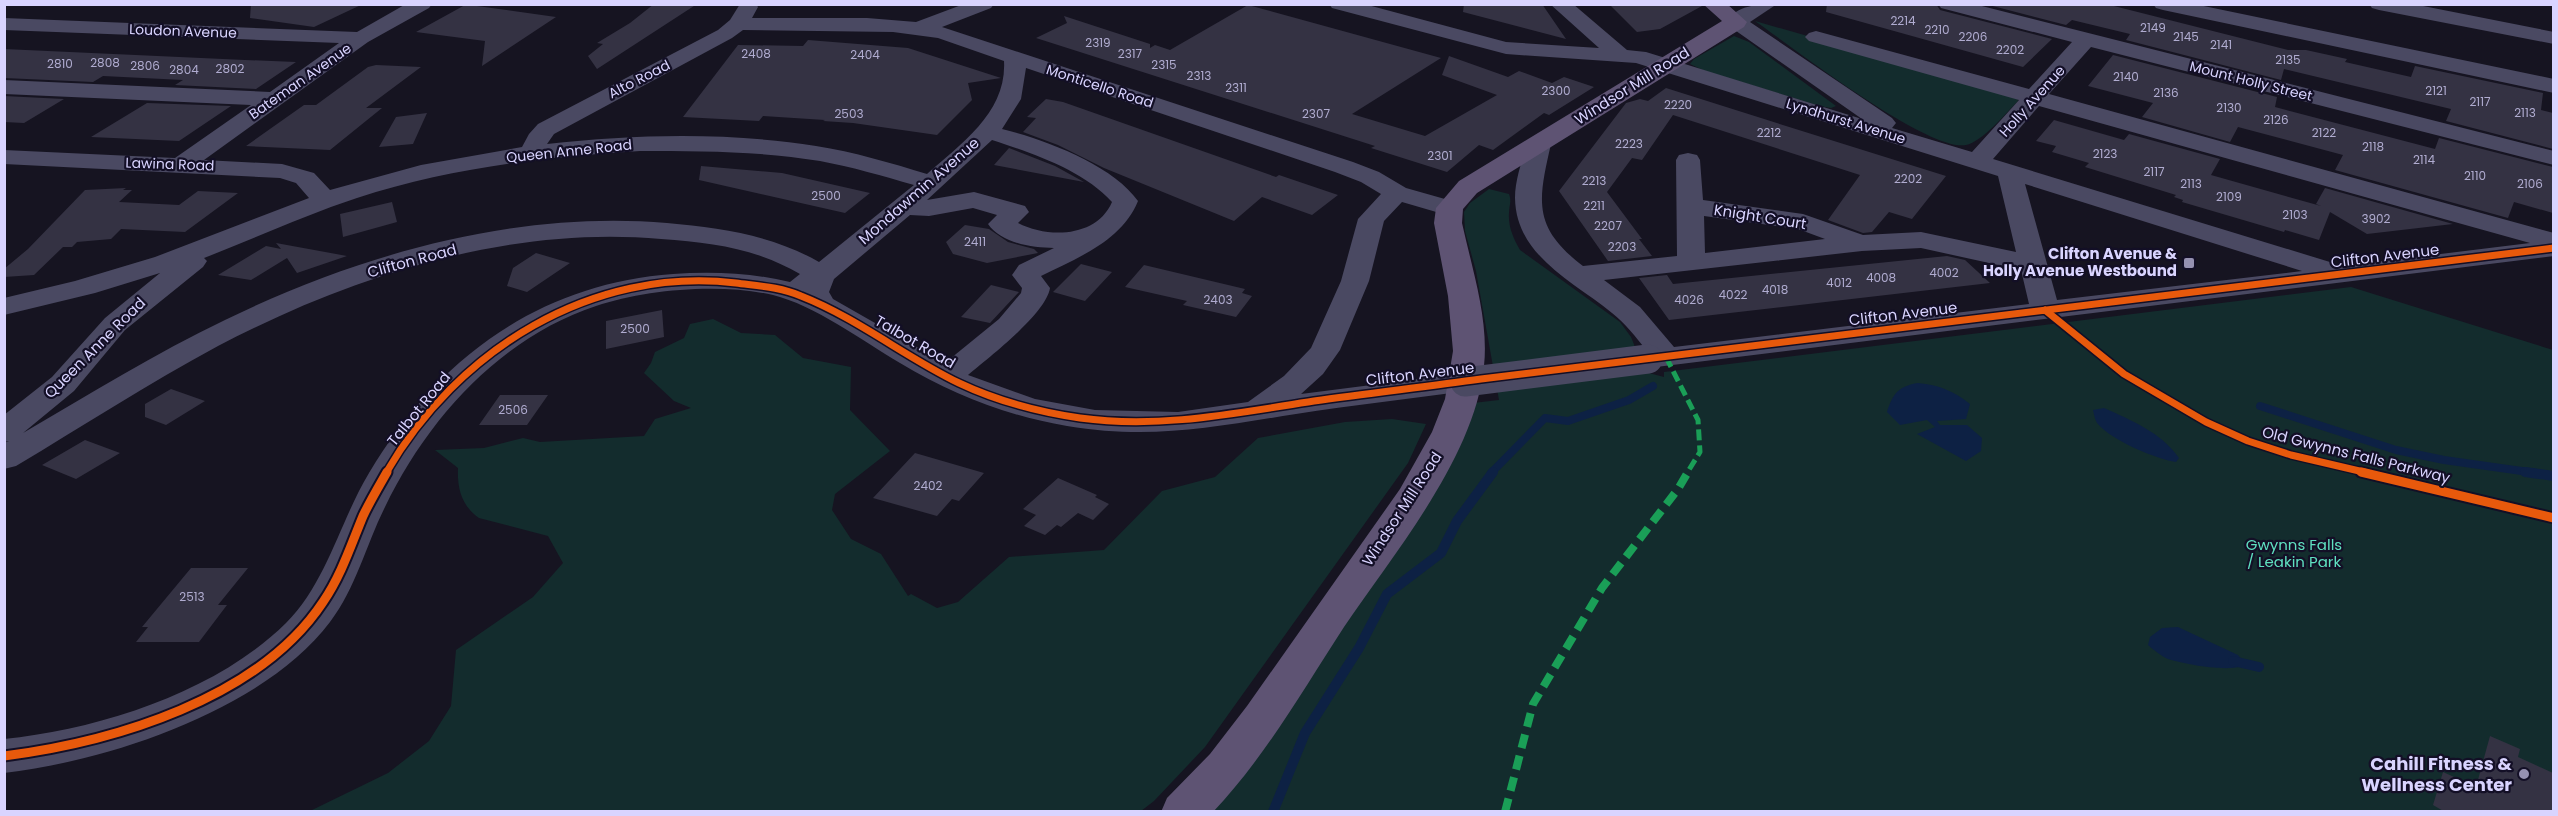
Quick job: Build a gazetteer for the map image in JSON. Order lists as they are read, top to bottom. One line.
{"streets":{"main road":["Windsor Mill Road"],"street":["Loudon Avenue","Alto Road","Bateman Avenue","Mount Holly Street","Monticello Road","Holly Avenue","Lyndhurst Avenue","Queen Anne Road","Lawina Road","Mondawmin Avenue","Knight Court","Clifton Avenue","Clifton Road","Talbot Road"],"cycle path":["Old Gwynns Falls Parkway"]},"crossings":[["Loudon Avenue","Bateman Avenue"],["Alto Road","Monticello Road"],["Alto Road","Queen Anne Road"],["Bateman Avenue","Lawina Road"],["Mount Holly Street","Holly Avenue"],["Monticello Road","Windsor Mill Road"],["Monticello Road","Mondawmin Avenue"],["Monticello Road","Talbot Road"],["Windsor Mill Road","Lyndhurst Avenue"],["Holly Avenue","Lyndhurst Avenue"],["Lyndhurst Avenue","Clifton Avenue"],["Queen Anne Road","Lawina Road"],["Queen Anne Road","Mondawmin Avenue"],["Mondawmin Avenue","Clifton Road"],["Mondawmin Avenue","Talbot Road"],["Clifton Avenue","Talbot Road"],["Clifton Road","Talbot Road"]],"parks":["Gwynns Falls / Leakin Park"],"places":{"transit":["Clifton Avenue & Holly Avenue Westbound"],"other":["Cahill Fitness & Wellness Center"]},"house_numbers":["2214","2149","2210","2206","2145","2319","2141","2202","2408","2317","2404","2135","2808","2810","2315","2806","2802","2804","2313","2140","2311","2300","2121","2136","2117","2220","2130","2113","2503","2307","2126","2212","2122","2223","2118","2123","2301","2114","2117","2110","2202","2213","2113","2106","2500","2109","2211","2103","3902","2207","2411","2203","4002","4008","4012","4018","4022","2403","4026","2500","2506","2402","2513"]}
